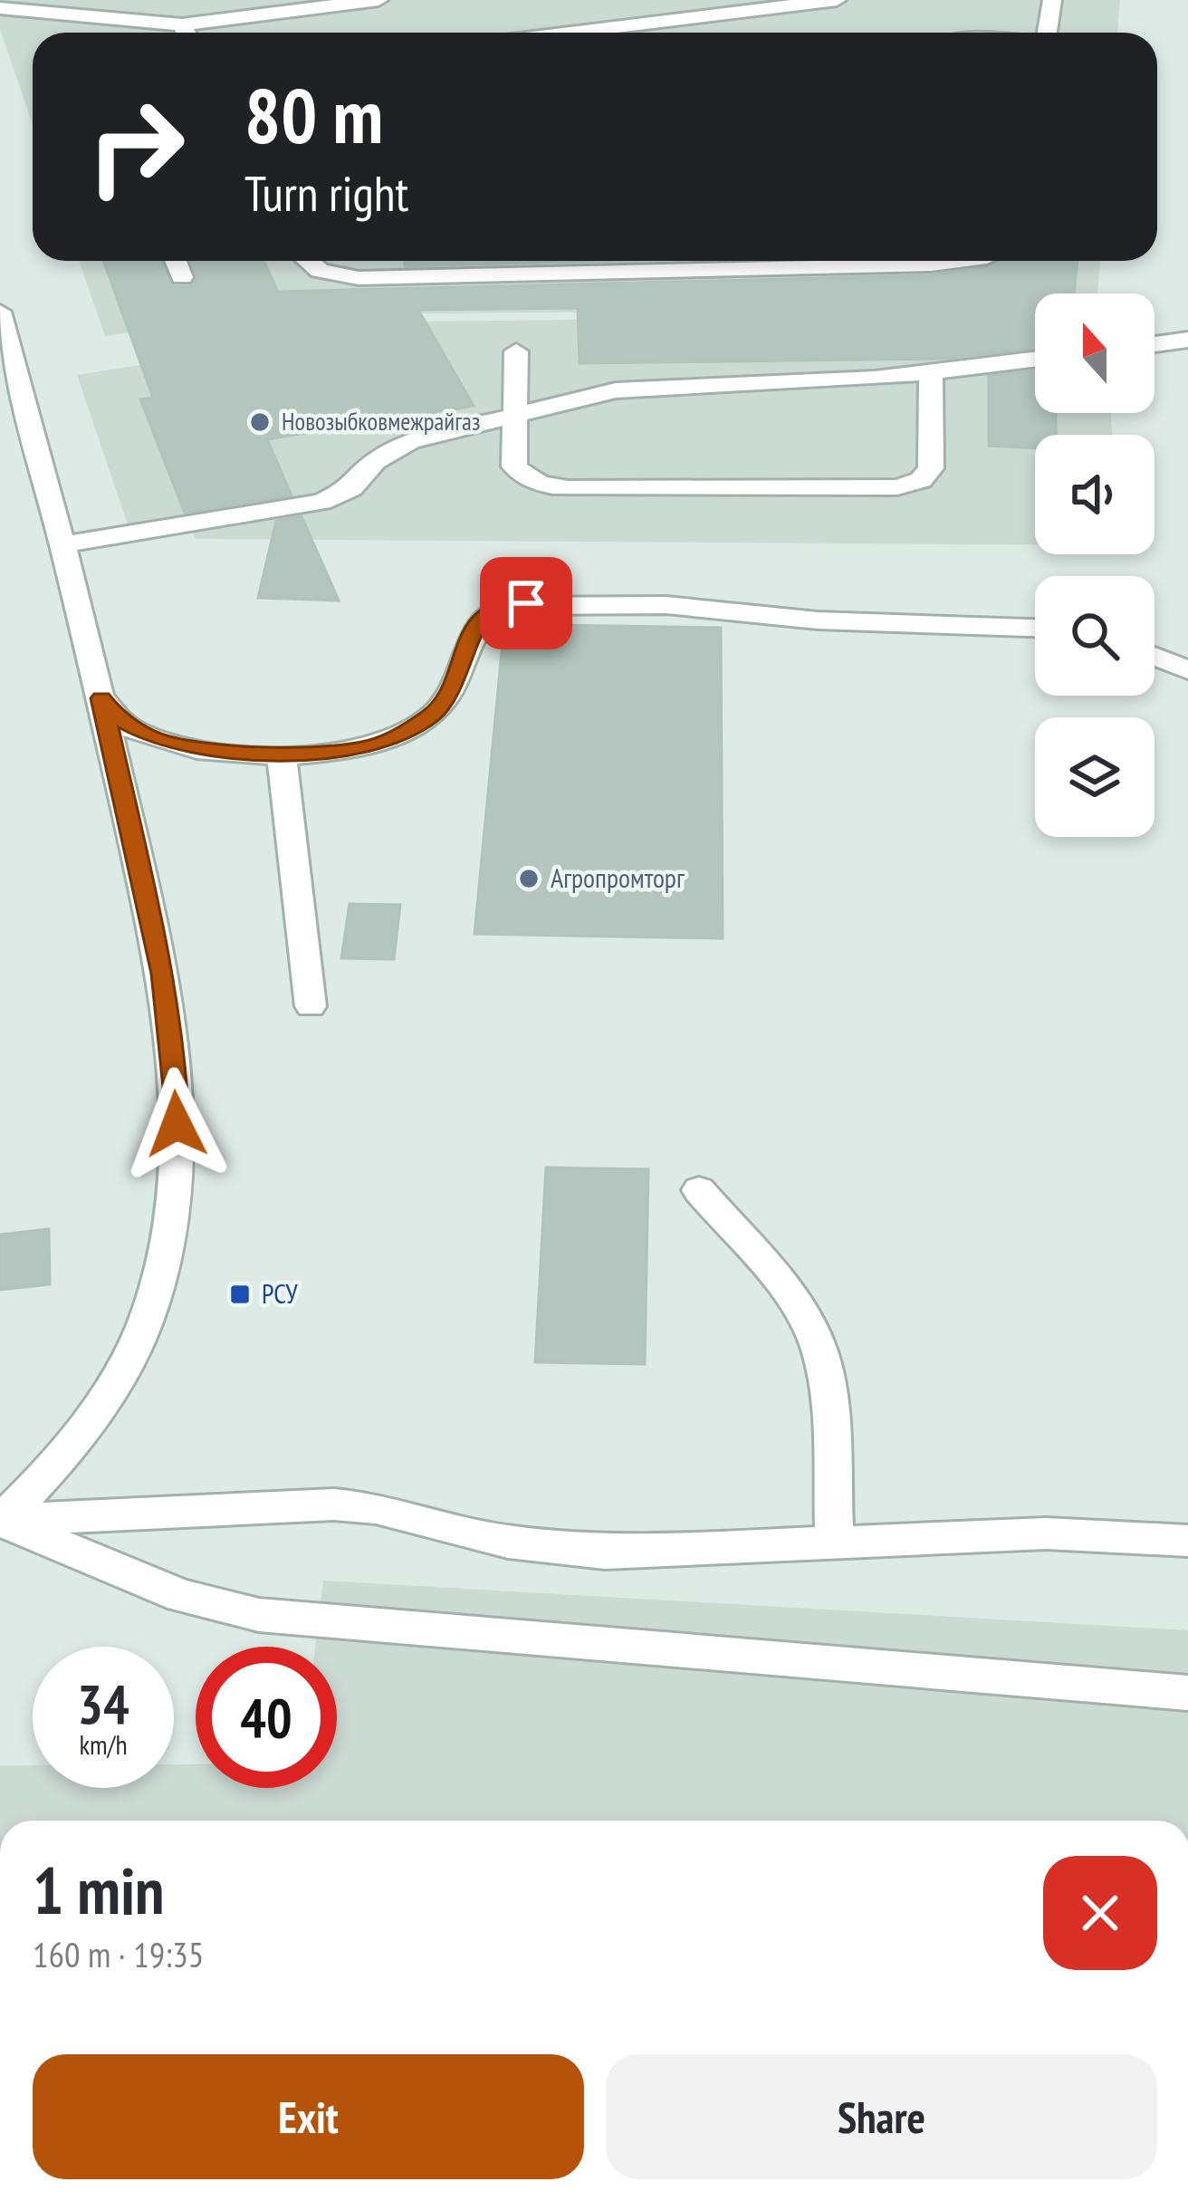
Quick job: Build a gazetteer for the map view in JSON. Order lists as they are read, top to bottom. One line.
{"places":{"other":["Новозыбковмежрайгаз","Агропромторг"],"transit":["РСУ"]},"north":"top","page":{"turn":["80 m","Turn right"],"speed":"34 km/h","limit":"40","heading":["1 min","160 m · 19:35"],"buttons":["Exit","Share"]}}
